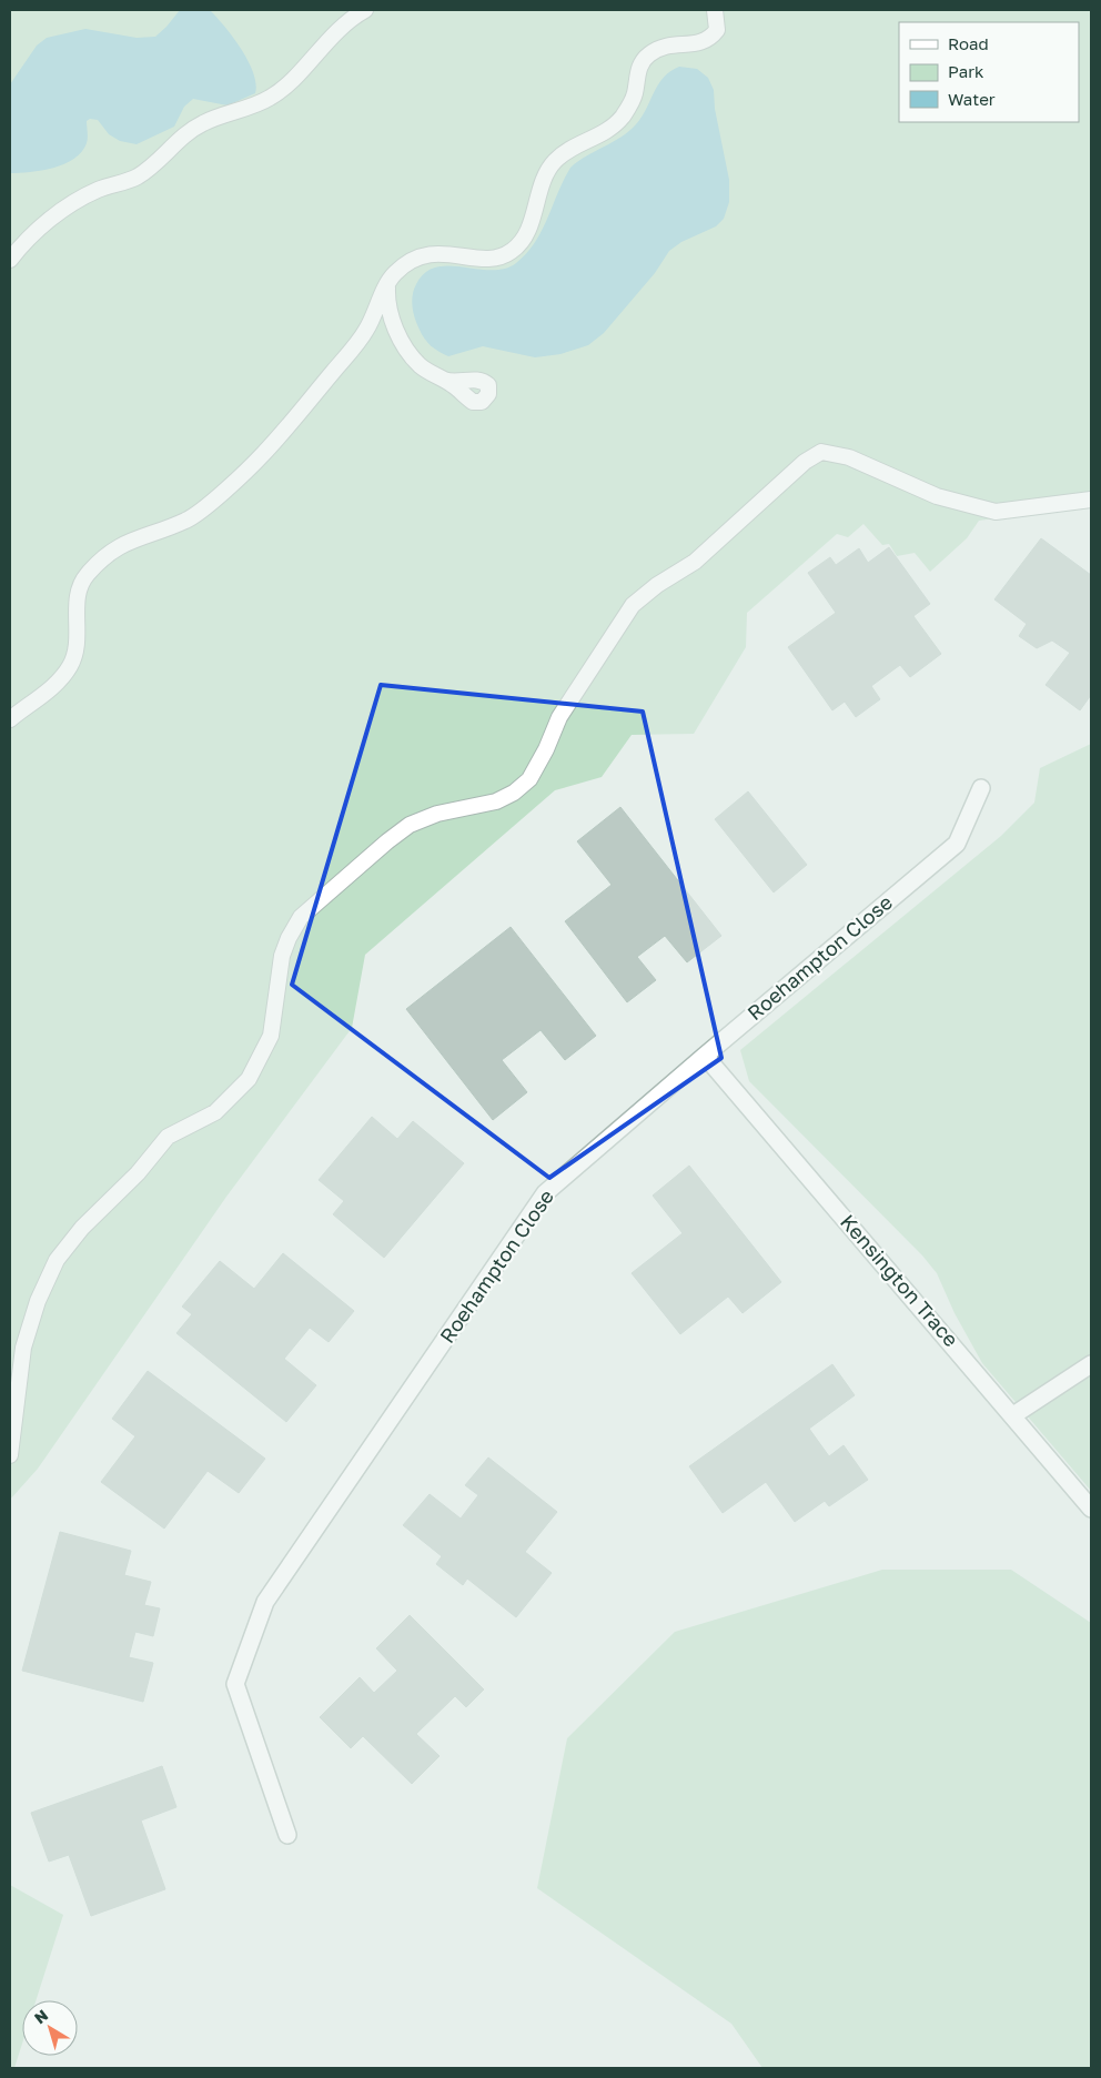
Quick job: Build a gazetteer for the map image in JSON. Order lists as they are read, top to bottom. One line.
{"streets":{"street":["Roehampton Close","Kensington Trace"]},"crossings":[["Roehampton Close","Kensington Trace"]],"legend":["Road","Park","Water"],"north":"top left"}
